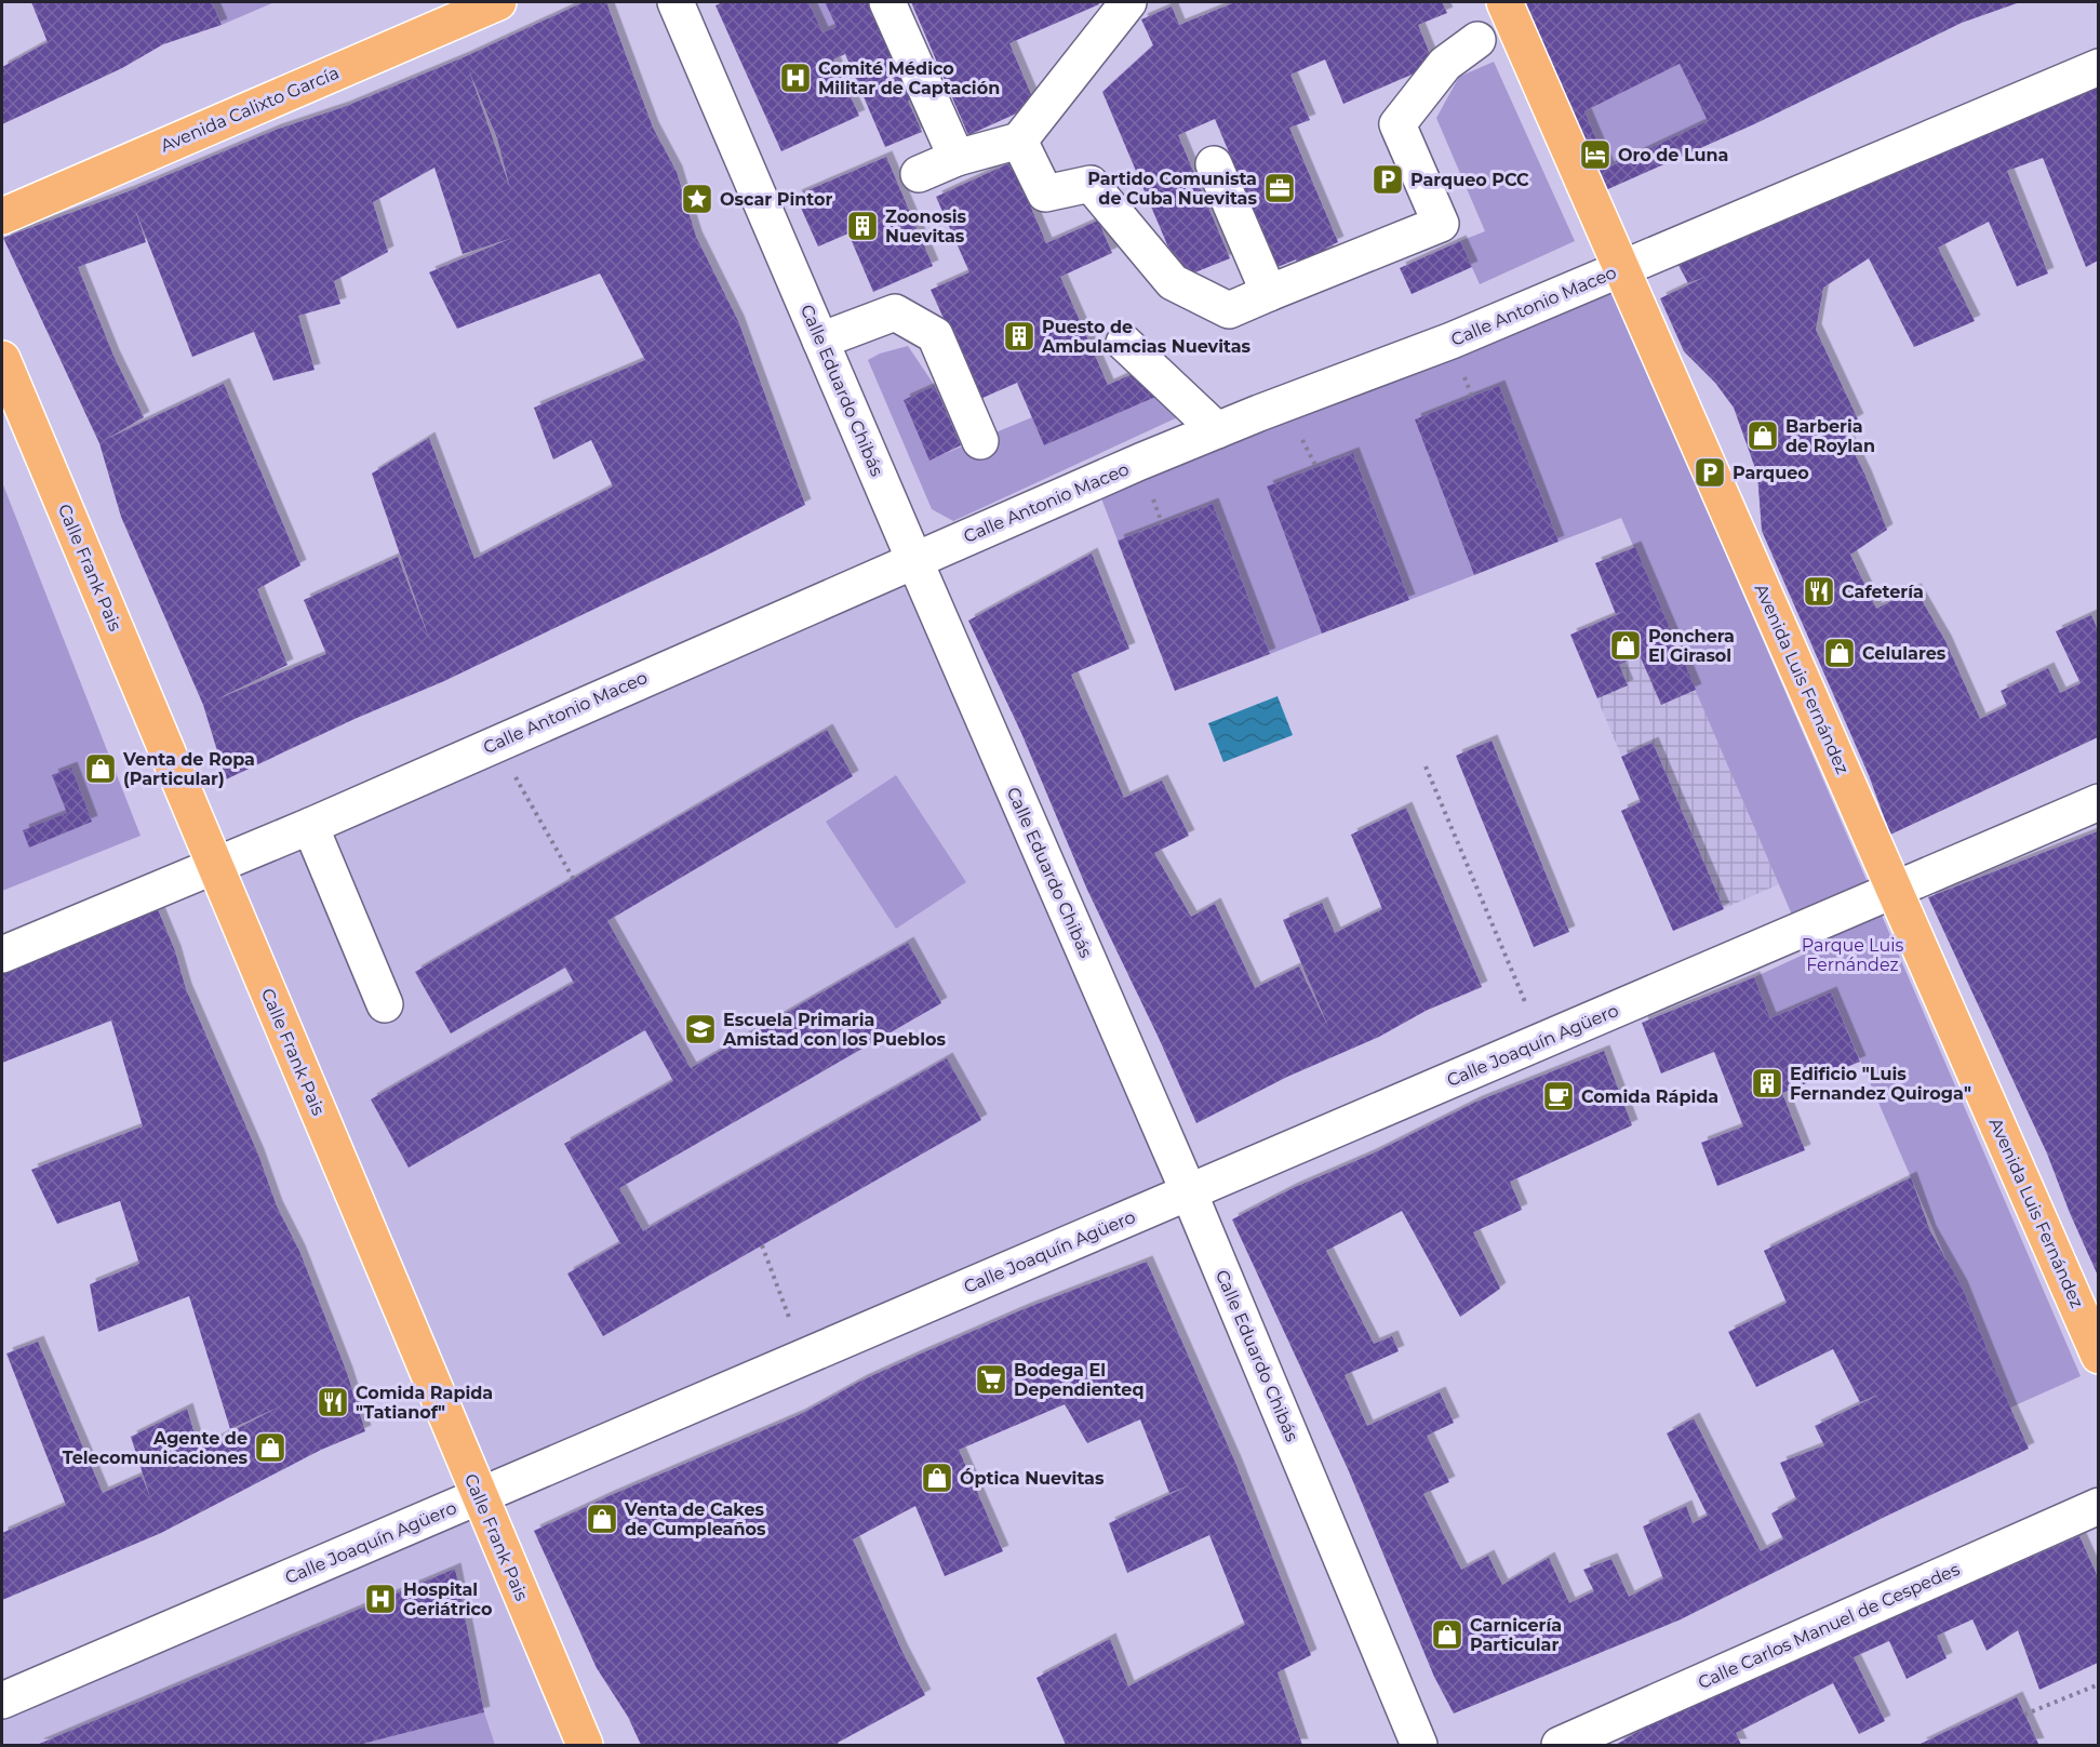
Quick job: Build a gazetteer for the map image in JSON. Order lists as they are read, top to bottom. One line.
{"streets":{"main road":["Avenida Calixto García","Calle Frank Pais","Avenida Luis Fernández"],"street":["Calle Antonio Maceo","Calle Eduardo Chibás","Calle Joaquín Agüero","Calle Carlos Manuel de Cespedes"]},"crossings":[["Calle Antonio Maceo","Calle Eduardo Chibás"],["Calle Antonio Maceo","Calle Frank Pais"],["Calle Antonio Maceo","Avenida Luis Fernández"],["Calle Eduardo Chibás","Calle Joaquín Agüero"],["Calle Frank Pais","Calle Joaquín Agüero"],["Avenida Luis Fernández","Calle Joaquín Agüero"]],"parks":["Parque Luis Fernández"],"places":{"hospital":["Comité Médico Militar de Captación","Hospital Geriátrico"],"hotel":["Oro de Luna"],"parking":["Parqueo PCC","Parqueo"],"office":["Partido Comunista de Cuba Nuevitas"],"place":["Oscar Pintor"],"building":["Zoonosis Nuevitas","Puesto de Ambulamcias Nuevitas","Edificio \"Luis Fernandez Quiroga\""],"shop":["Barberia de Roylan","Ponchera El Girasol","Celulares","Venta de Ropa (Particular)","Agente de Telecomunicaciones","Óptica Nuevitas","Venta de Cakes de Cumpleaños","Carnicería Particular"],"restaurant":["Cafetería","Comida Rapida \"Tatianof\""],"school or university":["Escuela Primaria Amistad con los Pueblos"],"cafe":["Comida Rápida"],"supermarket":["Bodega El Dependienteq"]}}
